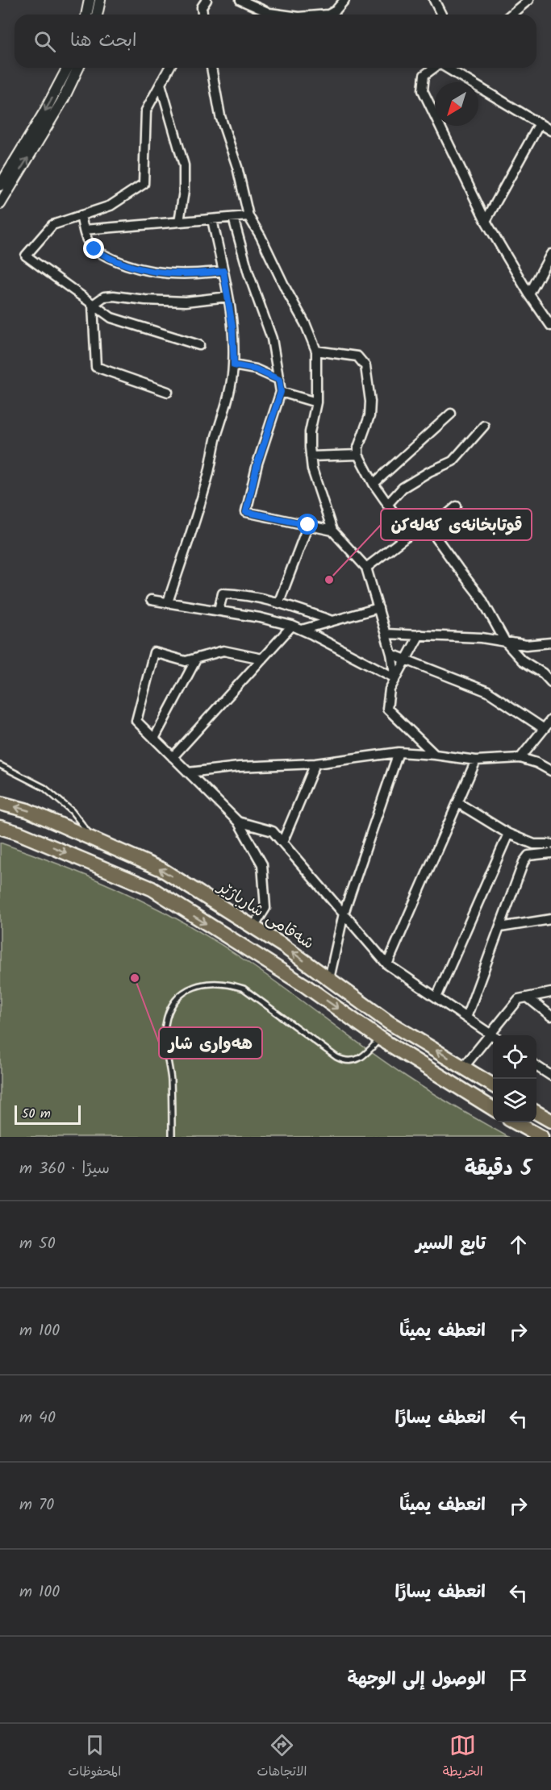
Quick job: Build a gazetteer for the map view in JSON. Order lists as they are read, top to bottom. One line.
{"streets":{"main road":["شەقامی شارباژێر"]},"places":["قوتابخانەی کەلەکن","هەواری شار"],"scale_bar":"50 m","north":"bottom left","page":{"search":"ابحث هنا","scale":"50 m","heading":["5 دقيقة","سيرًا · 360 m"],"list":[["تابع السير","50 m"],["انعطف يمينًا","100 m"],["انعطف يسارًا","40 m"],["انعطف يمينًا","70 m"],["انعطف يسارًا","100 m"],"الوصول إلى الوجهة"],"nav":["الخريطة","الاتجاهات","المحفوظات"]}}
